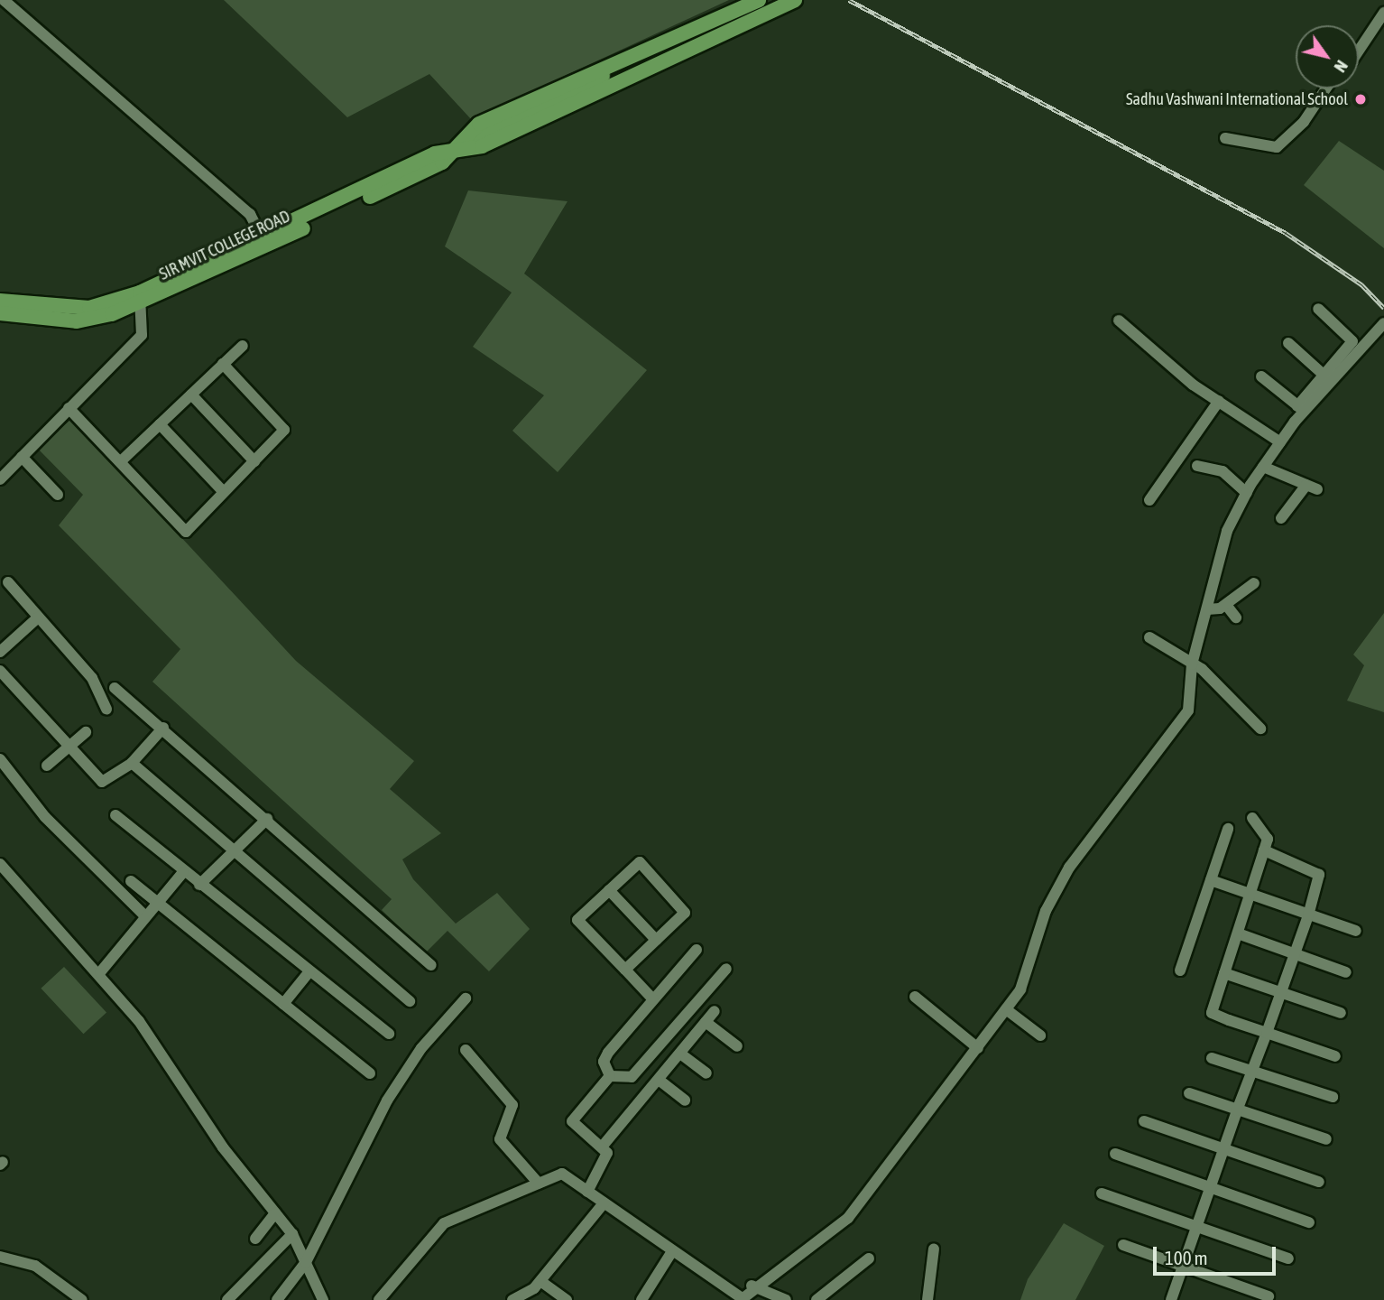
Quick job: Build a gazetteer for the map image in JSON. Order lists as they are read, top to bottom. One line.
{"streets":{"main road":["SIR MVIT COLLEGE ROAD"]},"places":["Sadhu Vashwani International School"],"scale_bar":"100 m","north":"bottom right"}
